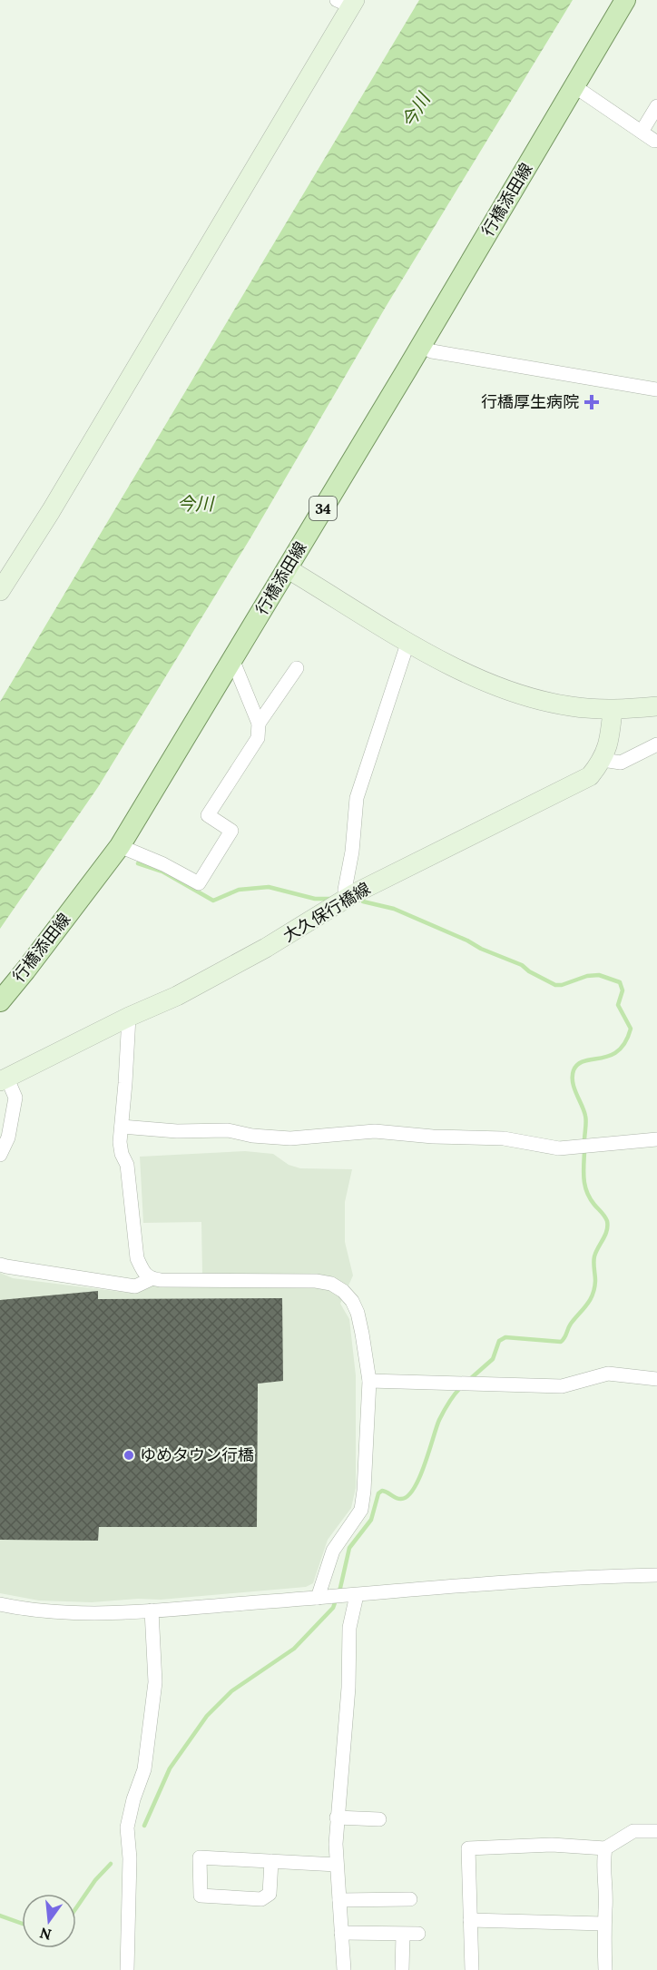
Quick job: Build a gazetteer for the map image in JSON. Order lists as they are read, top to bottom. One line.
{"streets":{"main road":["行橋添田線","34","大久保行橋線"]},"water":["今川"],"places":{"health":["行橋厚生病院"],"other":["ゆめタウン行橋"]},"north":"bottom"}
